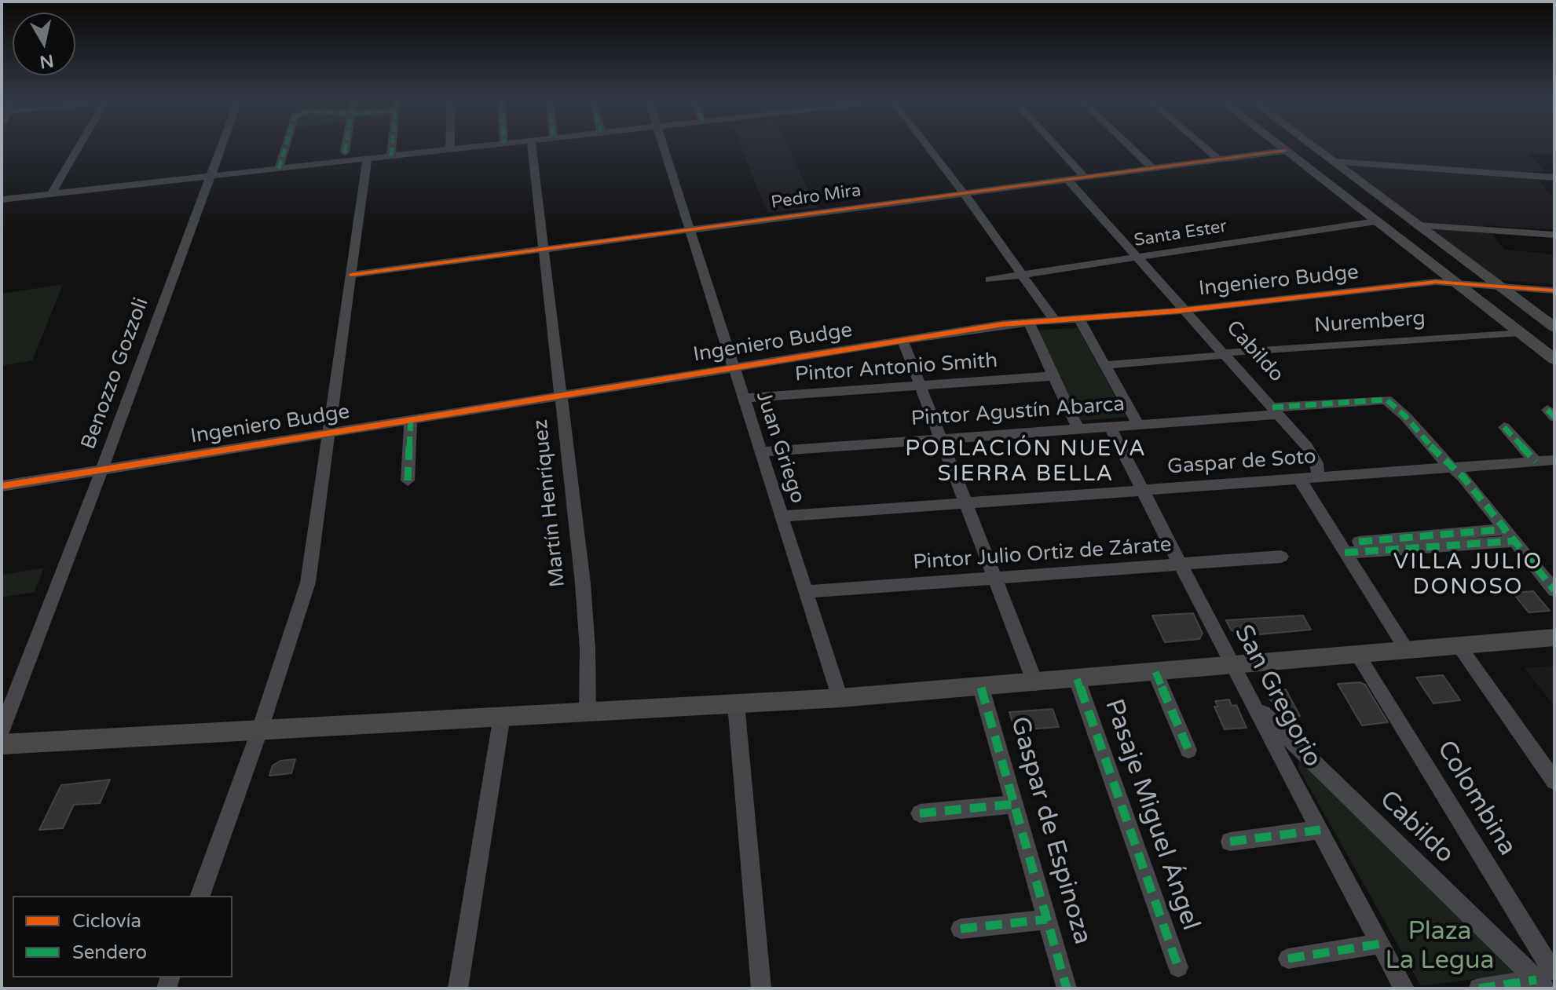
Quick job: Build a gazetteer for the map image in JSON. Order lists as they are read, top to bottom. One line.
{"streets":{"street":["Pedro Mira","Santa Ester","Ingeniero Budge","Nuremberg","Cabildo","Pintor Antonio Smith","Benozzo Gozzoli","Pintor Agustín Abarca","Juan Griego","Gaspar de Soto","Martín Henríquez","Pintor Julio Ortiz de Zárate","San Gregorio","Colombina","Pasaje Miguel Ángel","Gaspar de Espinoza"]},"crossings":[["Pedro Mira","Cabildo"],["Pedro Mira","Juan Griego"],["Pedro Mira","Martín Henríquez"],["Santa Ester","Cabildo"],["Ingeniero Budge","Cabildo"],["Ingeniero Budge","Benozzo Gozzoli"],["Ingeniero Budge","Juan Griego"],["Ingeniero Budge","Martín Henríquez"],["Ingeniero Budge","Gaspar de Espinoza"],["Nuremberg","Cabildo"],["Cabildo","Pintor Agustín Abarca"],["Cabildo","Gaspar de Soto"],["Cabildo","San Gregorio"],["Cabildo","Colombina"],["Pintor Antonio Smith","Juan Griego"],["Pintor Antonio Smith","Gaspar de Espinoza"],["Pintor Agustín Abarca","Juan Griego"],["Pintor Agustín Abarca","Gaspar de Soto"],["Pintor Agustín Abarca","San Gregorio"],["Pintor Agustín Abarca","Gaspar de Espinoza"],["Juan Griego","Gaspar de Soto"],["Juan Griego","Pintor Julio Ortiz de Zárate"],["Gaspar de Soto","San Gregorio"],["Gaspar de Soto","Gaspar de Espinoza"],["Pintor Julio Ortiz de Zárate","San Gregorio"],["Pintor Julio Ortiz de Zárate","Gaspar de Espinoza"]],"districts":["POBLACIÓN NUEVA SIERRA BELLA","VILLA JULIO DONOSO"],"parks":["Plaza La Legua"],"legend":["Ciclovía","Sendero"],"north":"bottom"}
